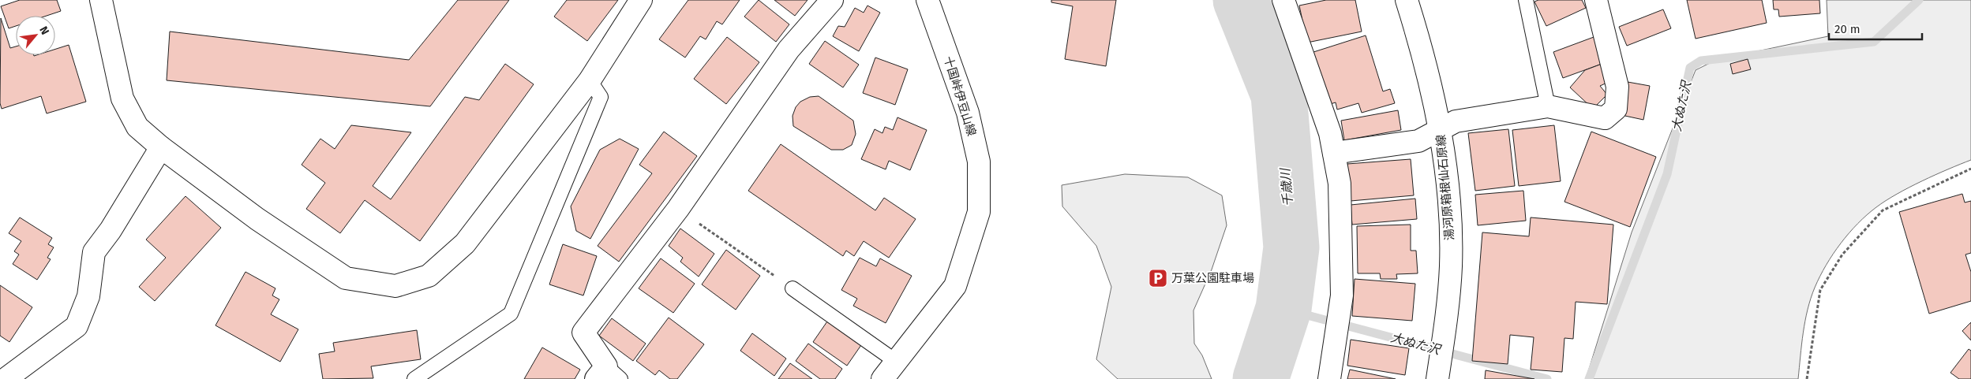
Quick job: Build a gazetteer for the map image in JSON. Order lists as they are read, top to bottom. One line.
{"streets":{"street":["十国峠伊豆山線","湯河原箱根仙石原線"]},"water":["大ぬた沢","千歳川"],"places":{"parking":["万葉公園駐車場"]},"scale_bar":"20 m","north":"top right"}
